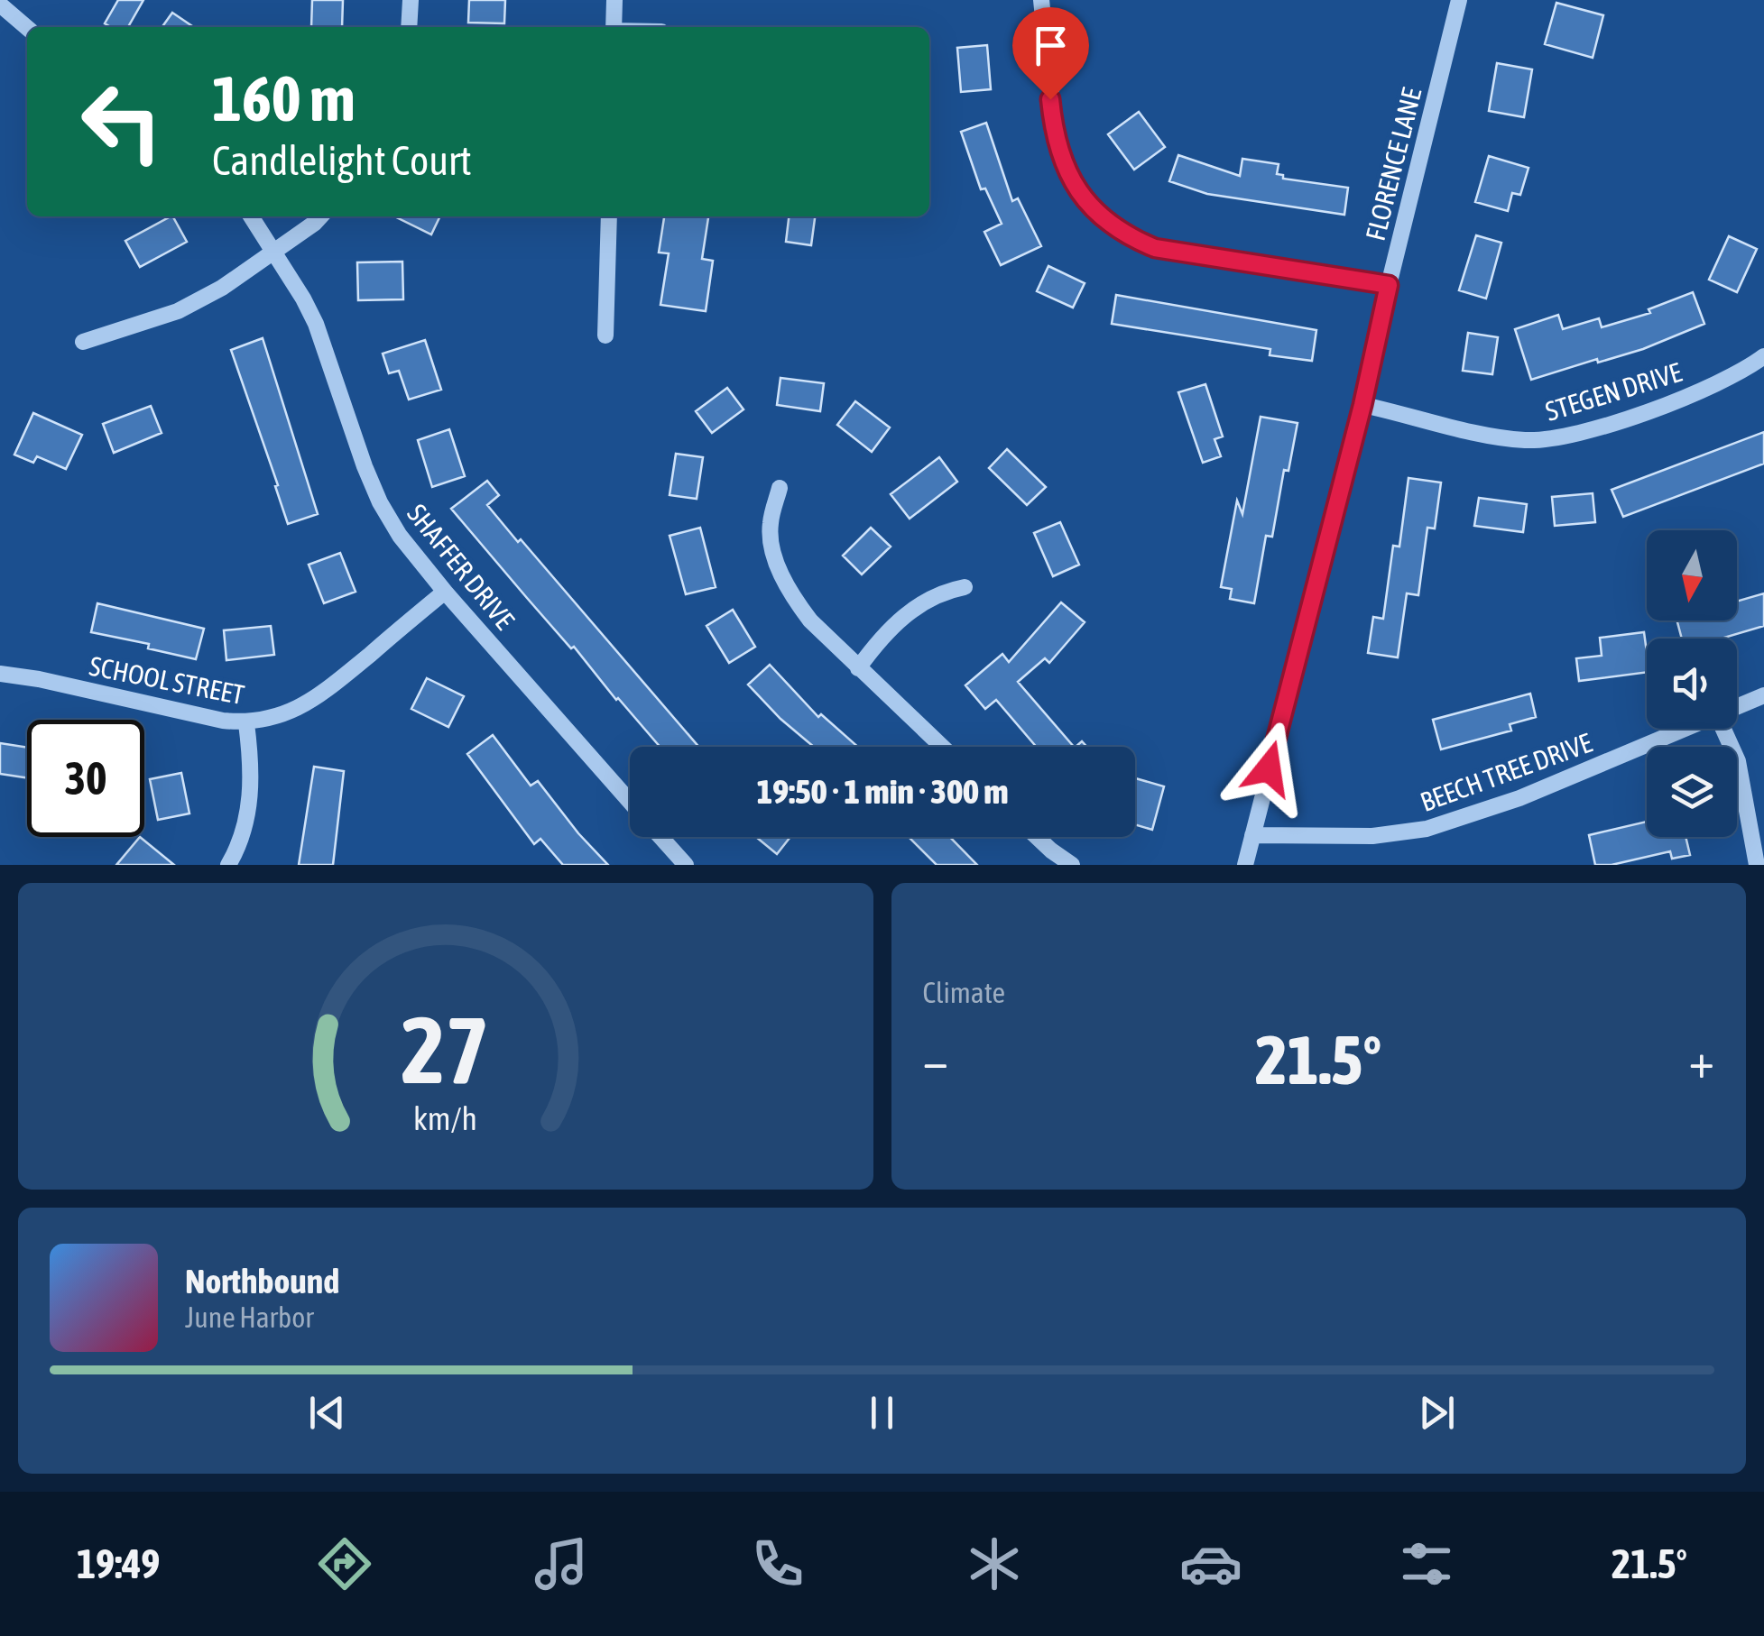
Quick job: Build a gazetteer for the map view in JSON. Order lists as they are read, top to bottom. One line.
{"streets":{"street":["FLORENCE LANE","STEGEN DRIVE","SHAFFER DRIVE","SCHOOL STREET","BEECH TREE DRIVE"]},"crossings":[["FLORENCE LANE","STEGEN DRIVE"],["FLORENCE LANE","BEECH TREE DRIVE"],["SHAFFER DRIVE","SCHOOL STREET"]],"north":"bottom","page":{"turn":["160 m","Candlelight Court"],"limit":"30","trip":"19:50 · 1 min · 300 m","tile":"Climate","heat":["−","21.5°","+"],"song":["Northbound","June Harbor"],"tabs":["19:49","21.5°"],"gauge":["27","km/h"]}}
